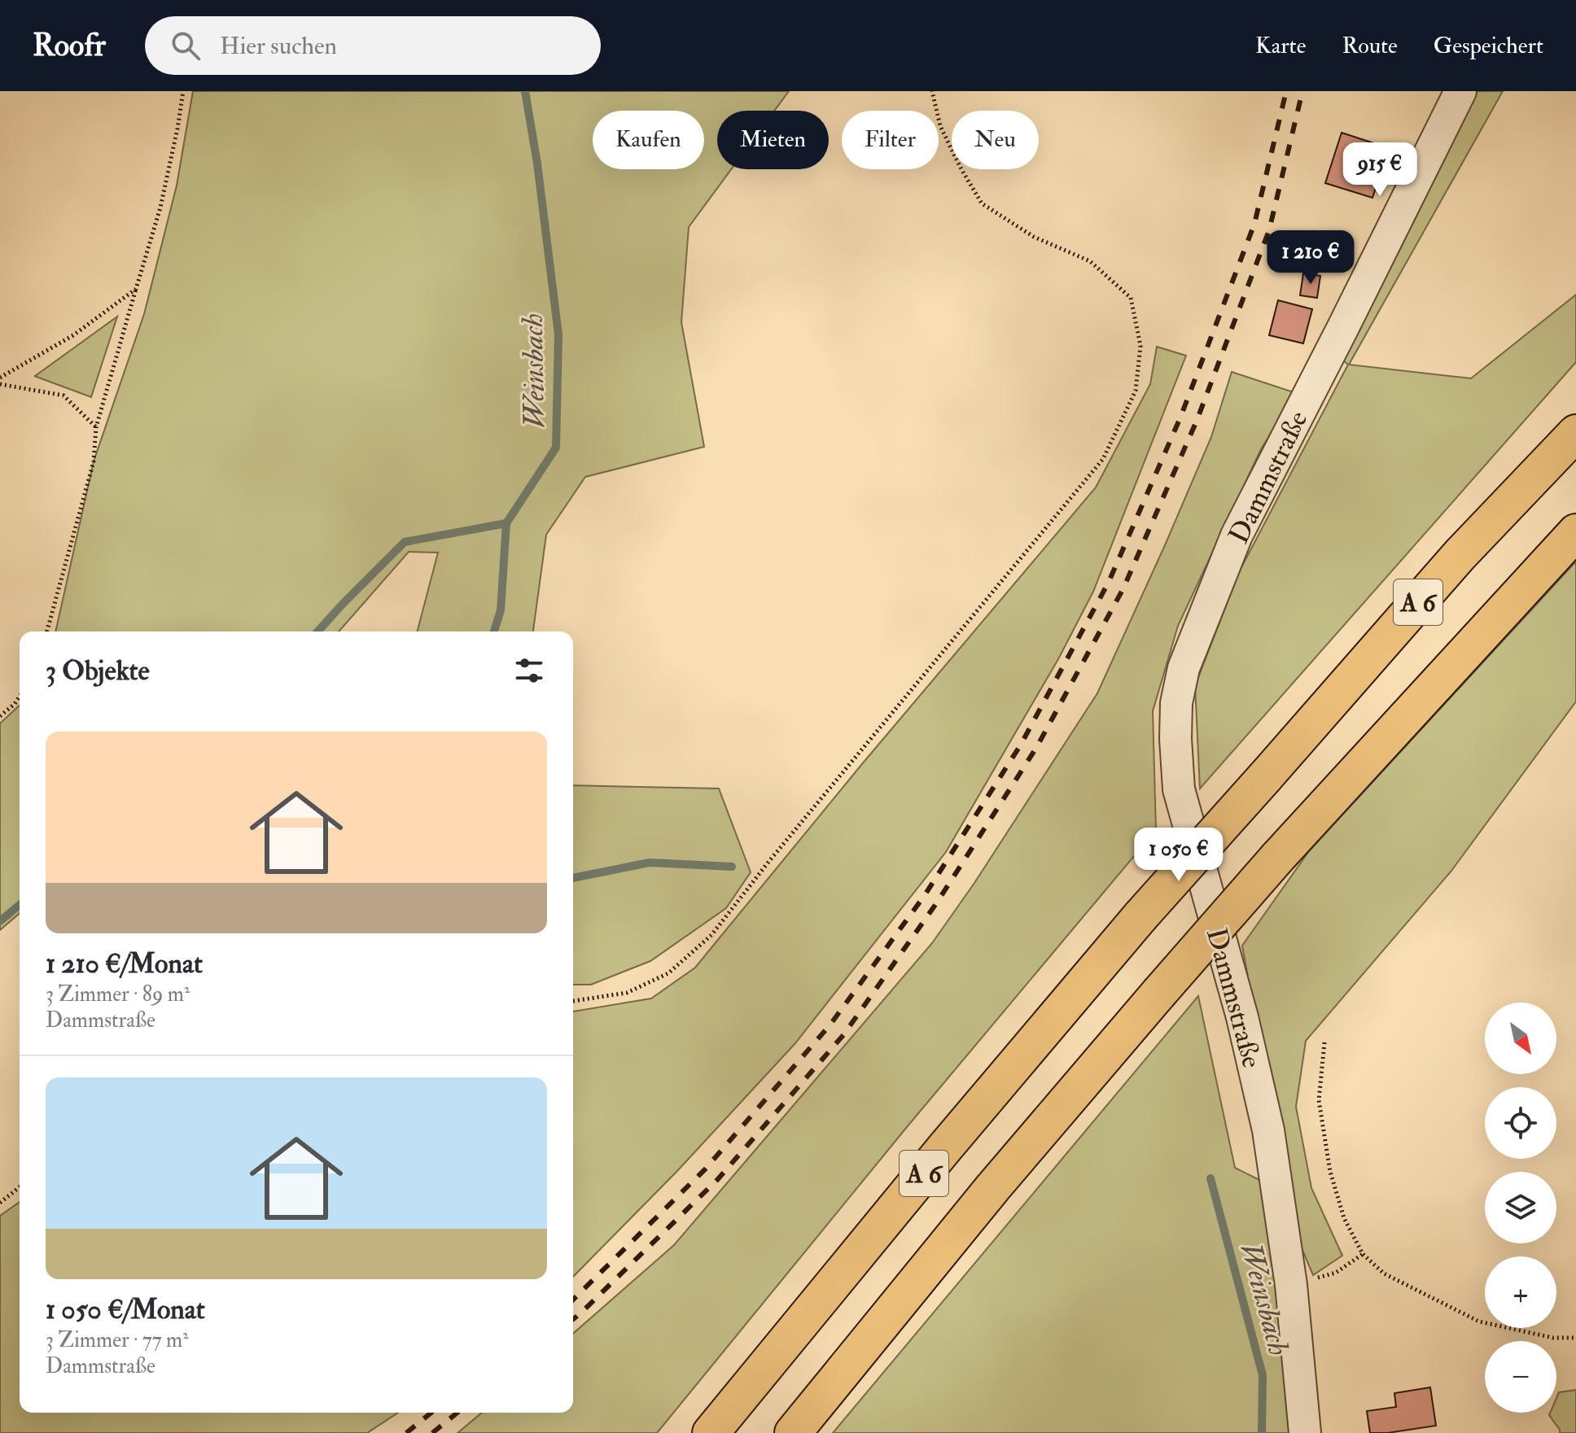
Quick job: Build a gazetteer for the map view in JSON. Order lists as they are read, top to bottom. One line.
{"streets":{"highway":["A 6"],"street":["Dammstraße"]},"water":["Weinsbach"],"north":"bottom right","page":{"header":"Roofr","search":"Hier suchen","nav":["Karte","Route","Gespeichert"],"chip":["Kaufen","Mieten","Filter","Neu"],"price":["915 €","1 210 €","1 050 €"],"heading":"3 Objekte","list":[{"name":"1 210 €/Monat","note":"3 Zimmer · 89 m² · Dammstraße"},{"name":"1 050 €/Monat","note":"3 Zimmer · 77 m² · Dammstraße"}],"map_buttons":["+","−"]}}
